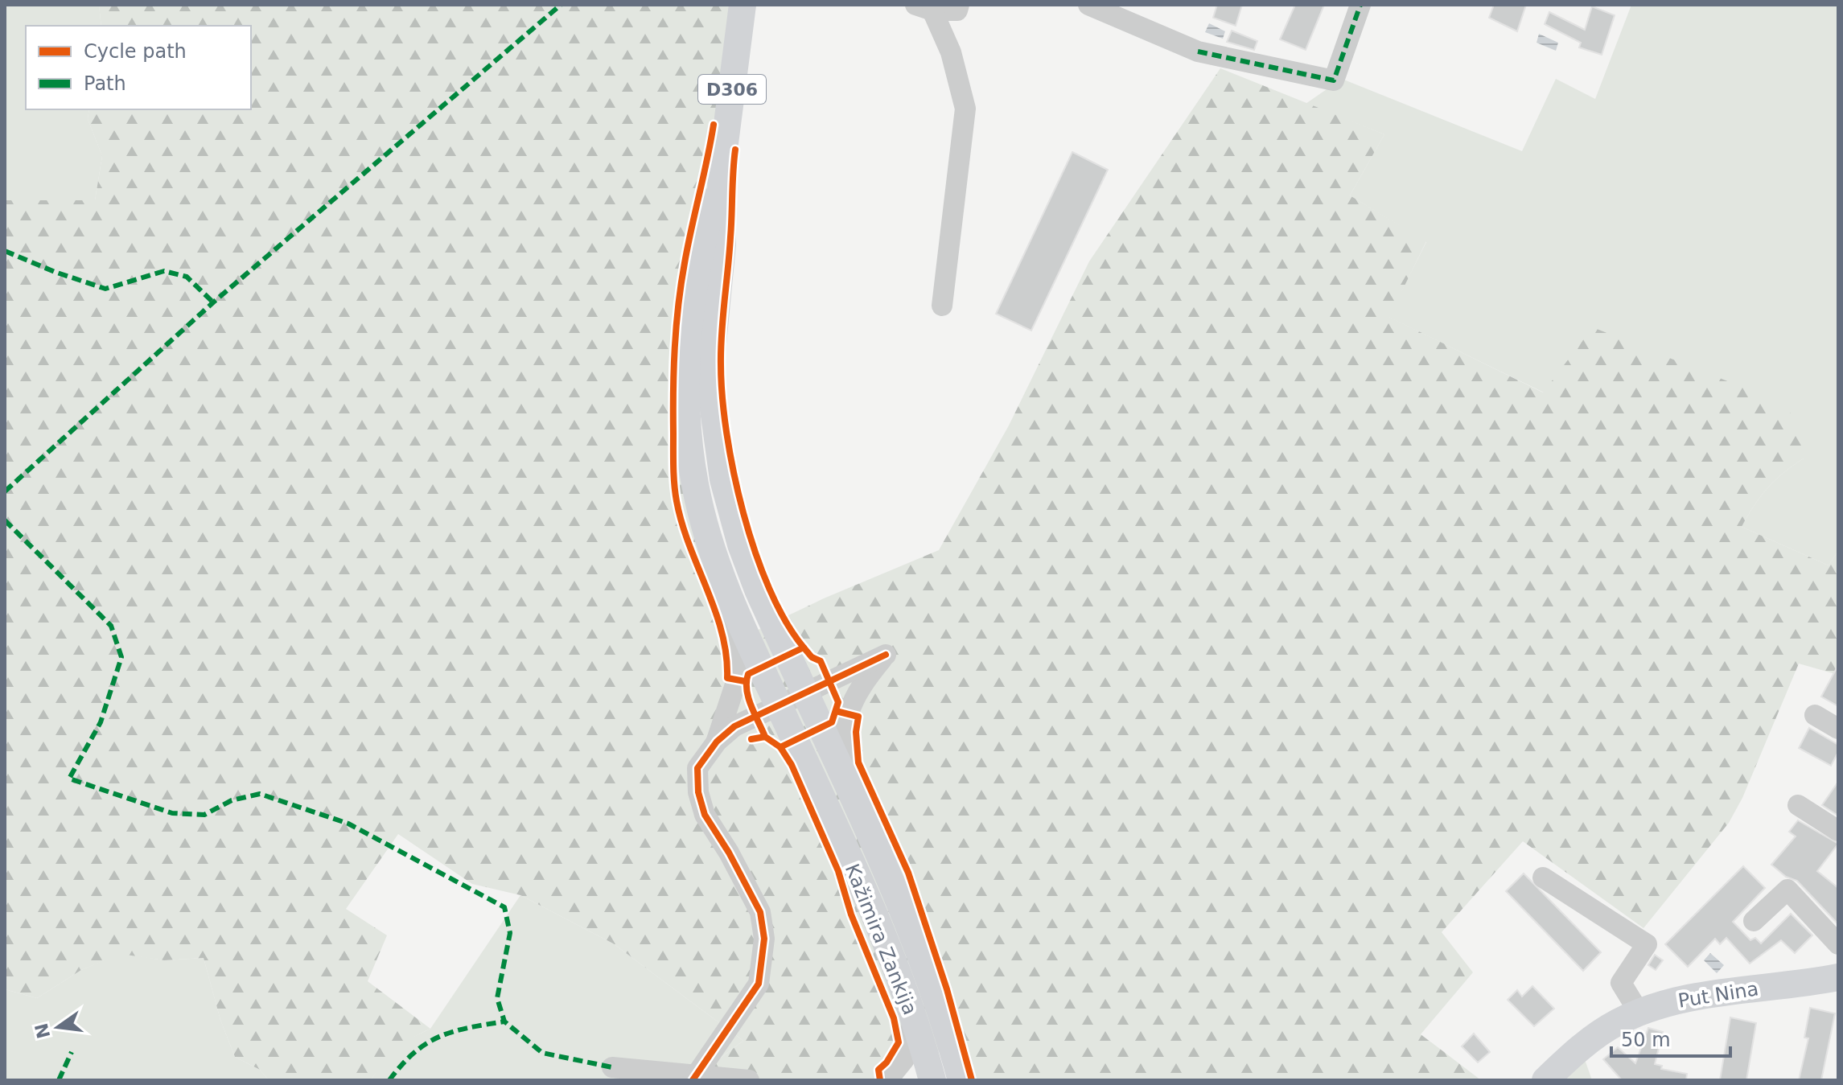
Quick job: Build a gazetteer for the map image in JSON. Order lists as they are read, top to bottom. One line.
{"streets":{"main road":["D306","Kažimira Zankija","Put Nina"]},"legend":["Cycle path","Path"],"scale_bar":"50 m","north":"left"}
